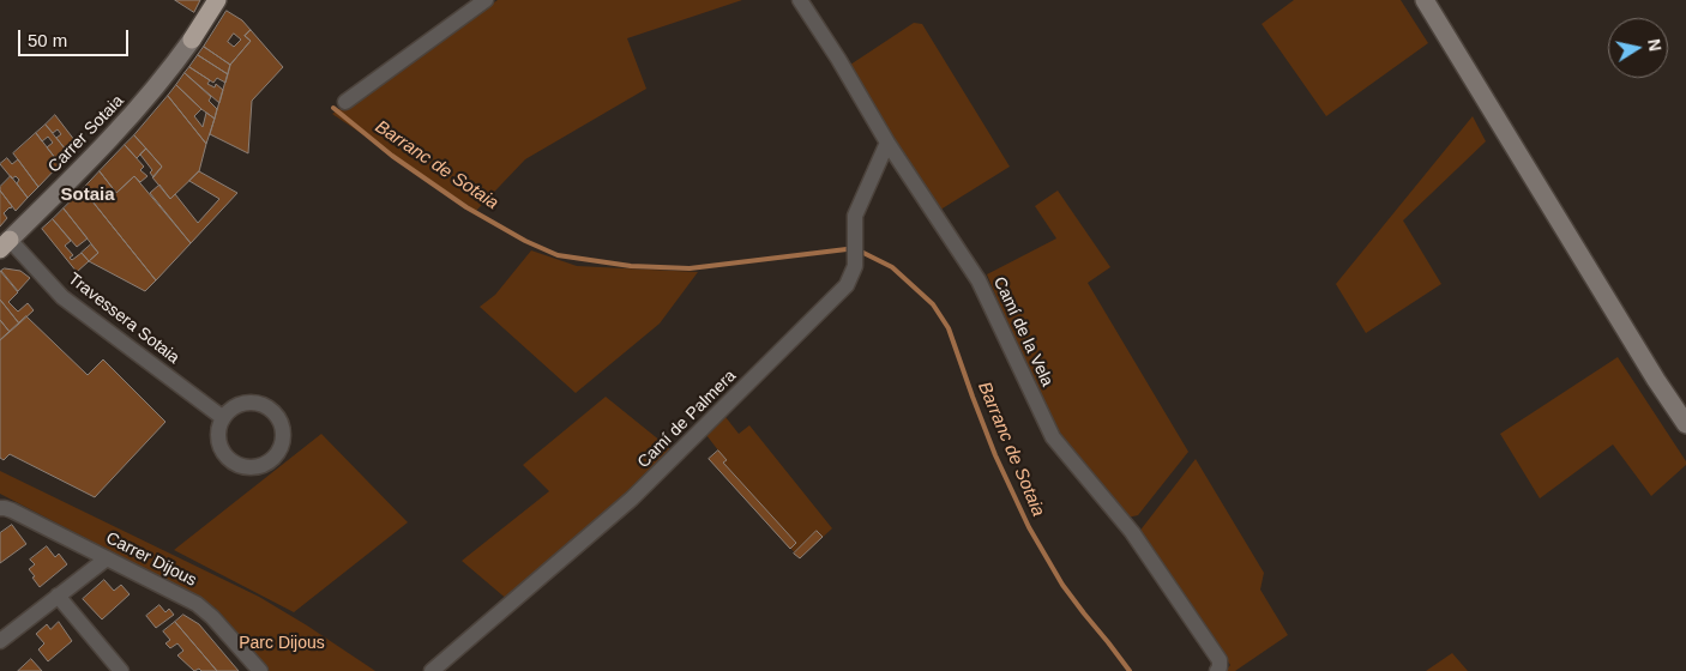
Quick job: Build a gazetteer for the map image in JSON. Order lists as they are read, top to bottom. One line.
{"streets":{"main road":["Carrer Sotaia"],"street":["Travessera Sotaia","Camí de la Vela","Camí de Palmera","Carrer Dijous"]},"crossings":[["Carrer Sotaia","Travessera Sotaia"],["Camí de la Vela","Camí de Palmera"]],"districts":["Sotaia"],"water":["Barranc de Sotaia"],"parks":["Parc Dijous"],"scale_bar":"50 m","north":"right"}
